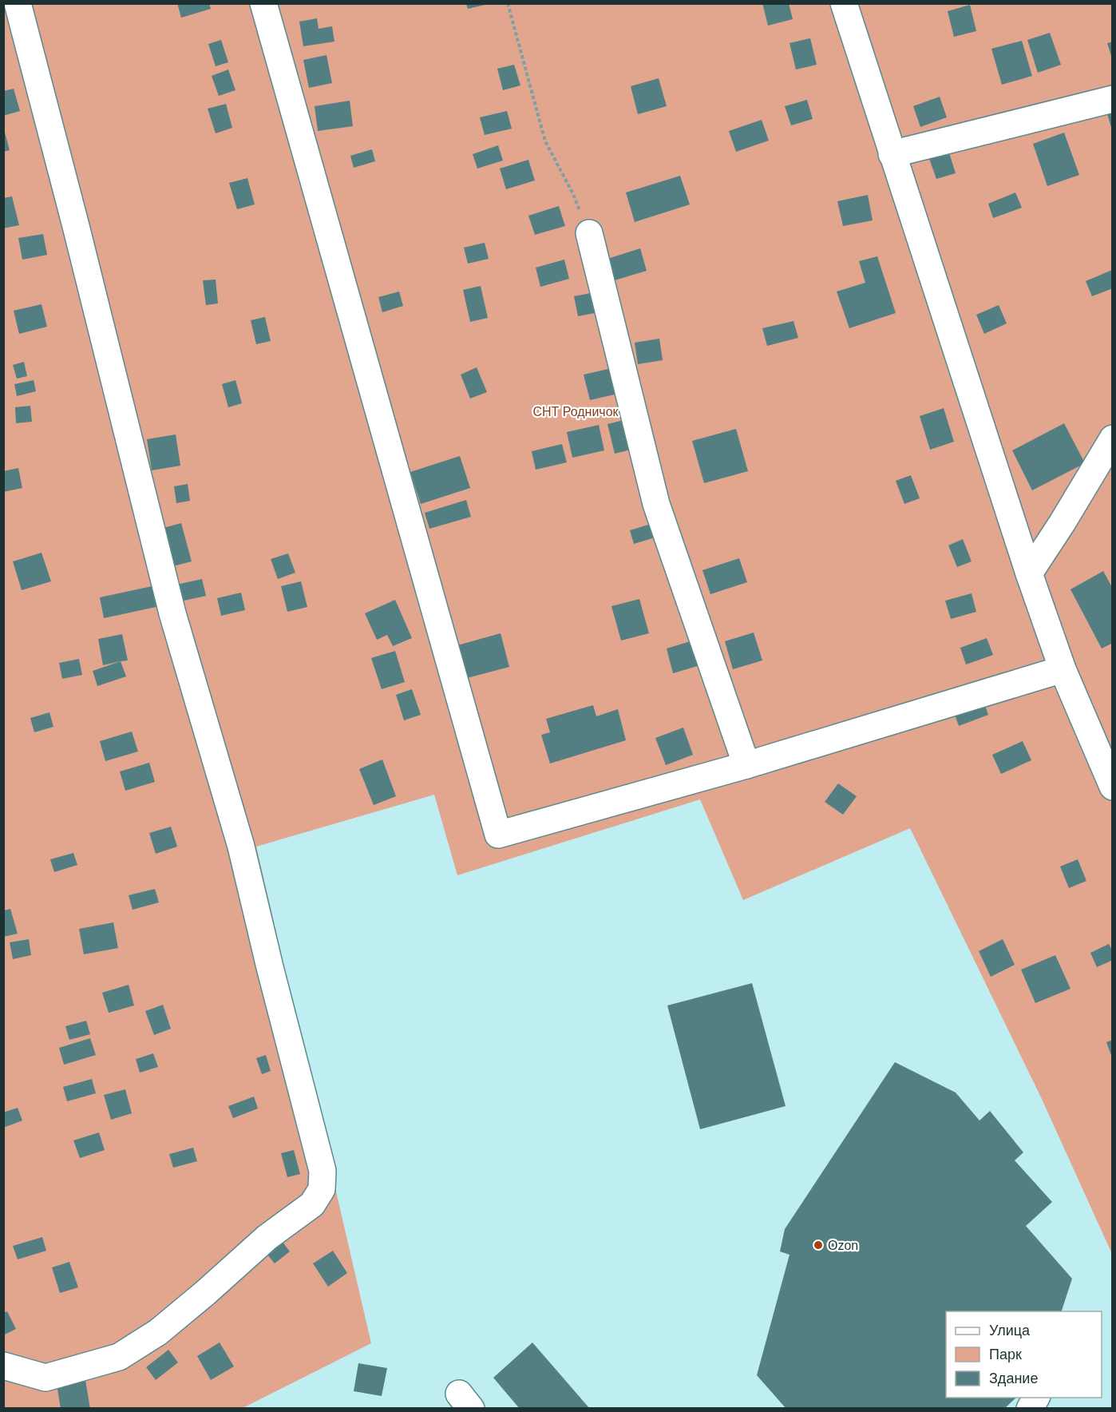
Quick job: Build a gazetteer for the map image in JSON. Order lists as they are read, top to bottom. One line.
{"parks":["СНТ Родничок"],"places":["Ozon"],"legend":["Улица","Парк","Здание"]}
